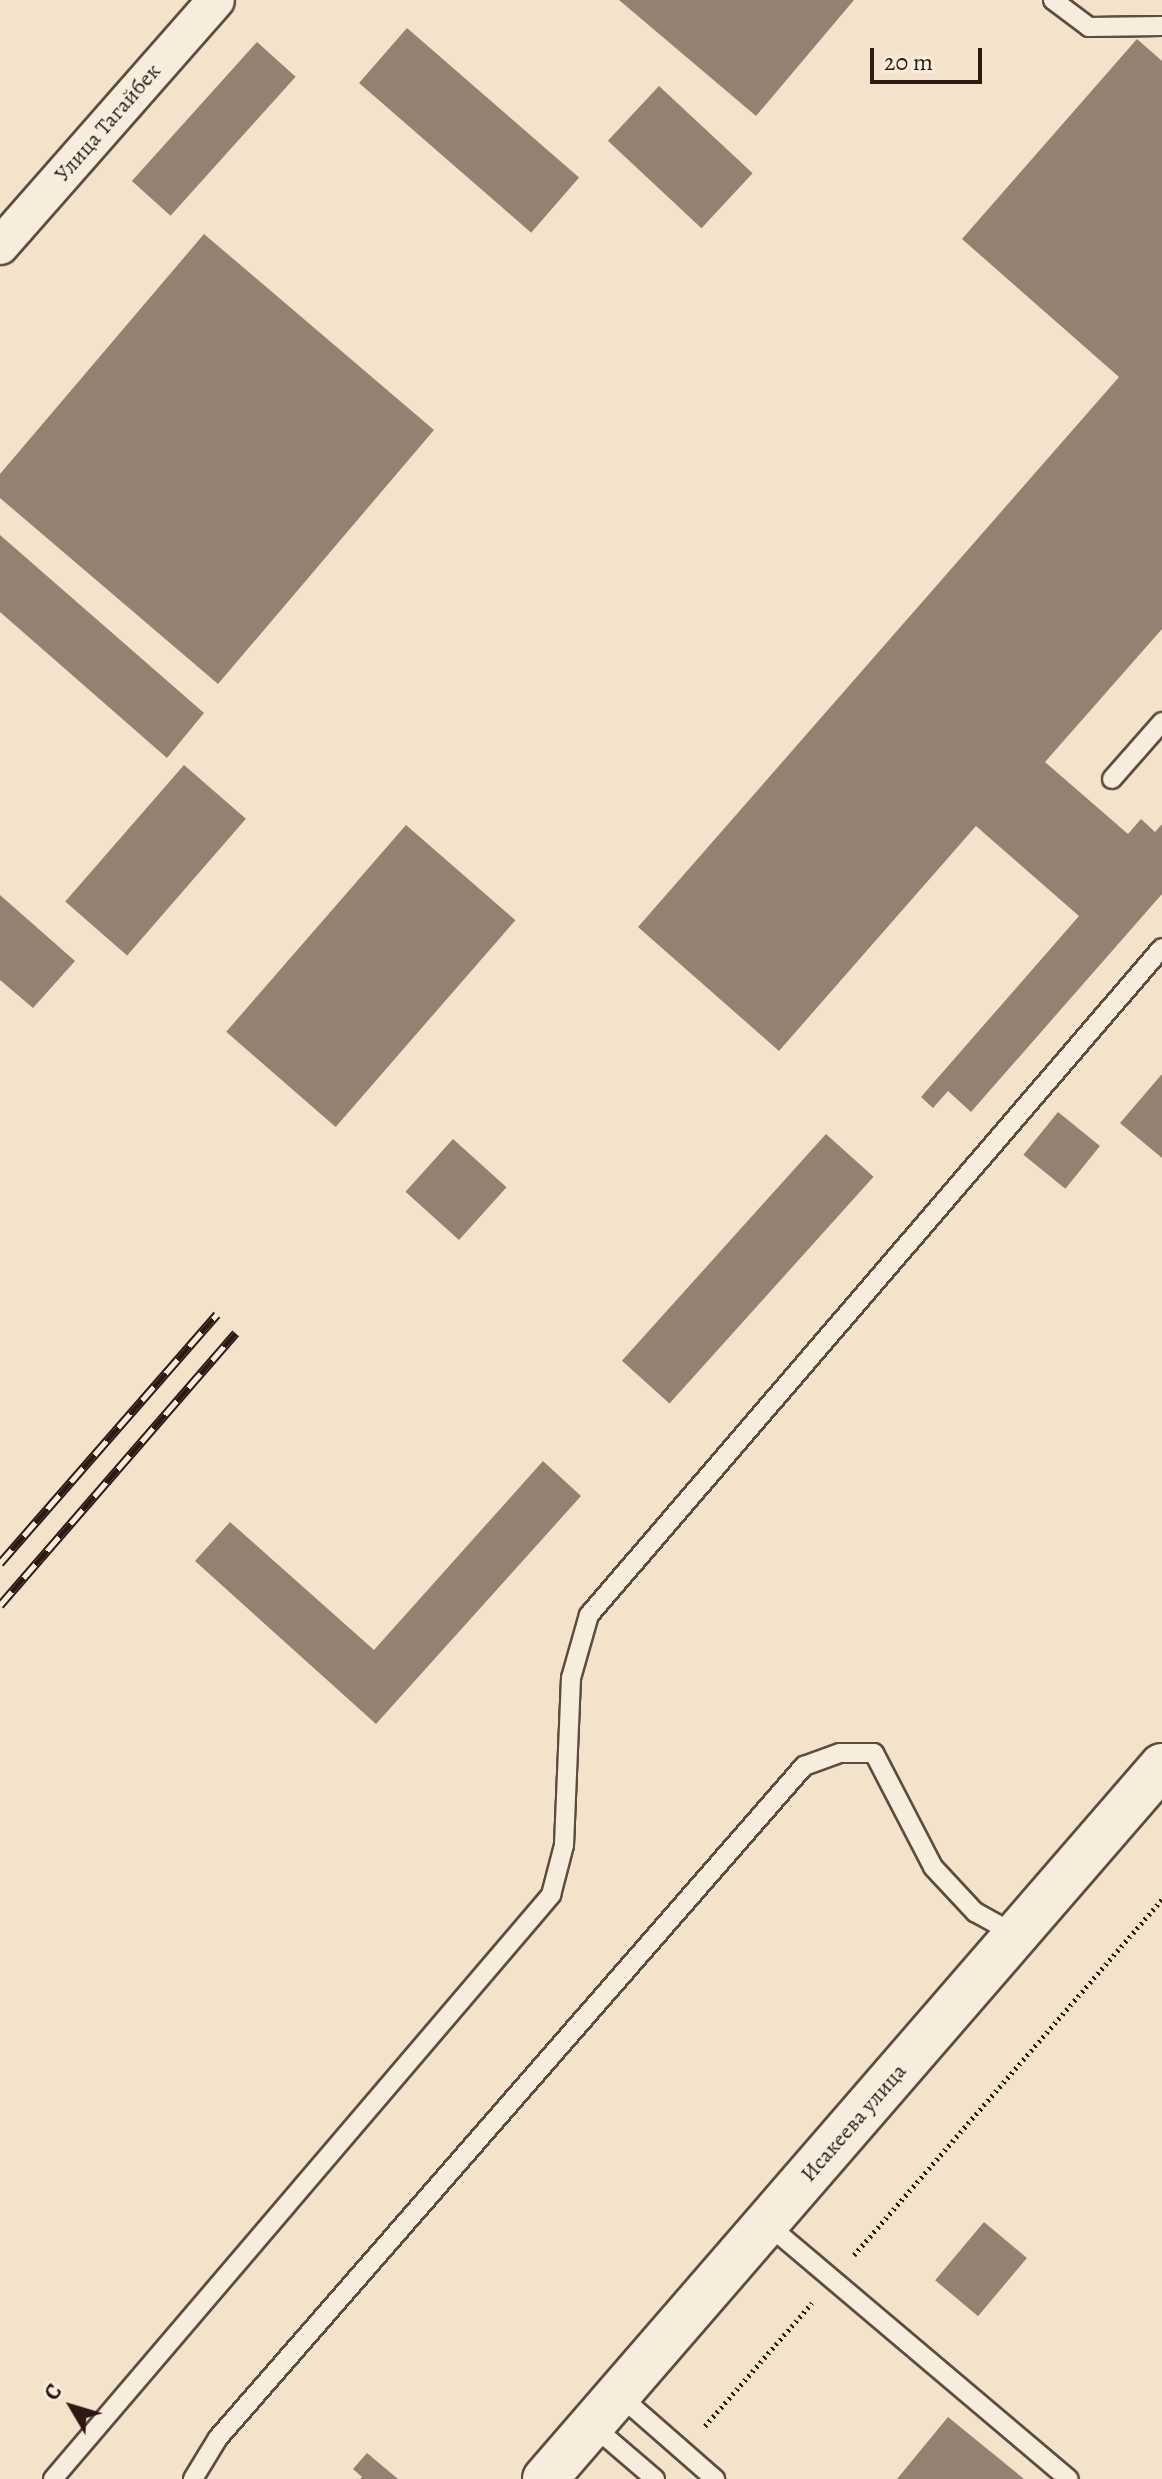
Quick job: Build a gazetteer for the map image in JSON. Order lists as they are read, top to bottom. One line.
{"streets":{"street":["Улица Тагайбек","Исакеева улица"]},"scale_bar":"20 m","north":"top left"}
